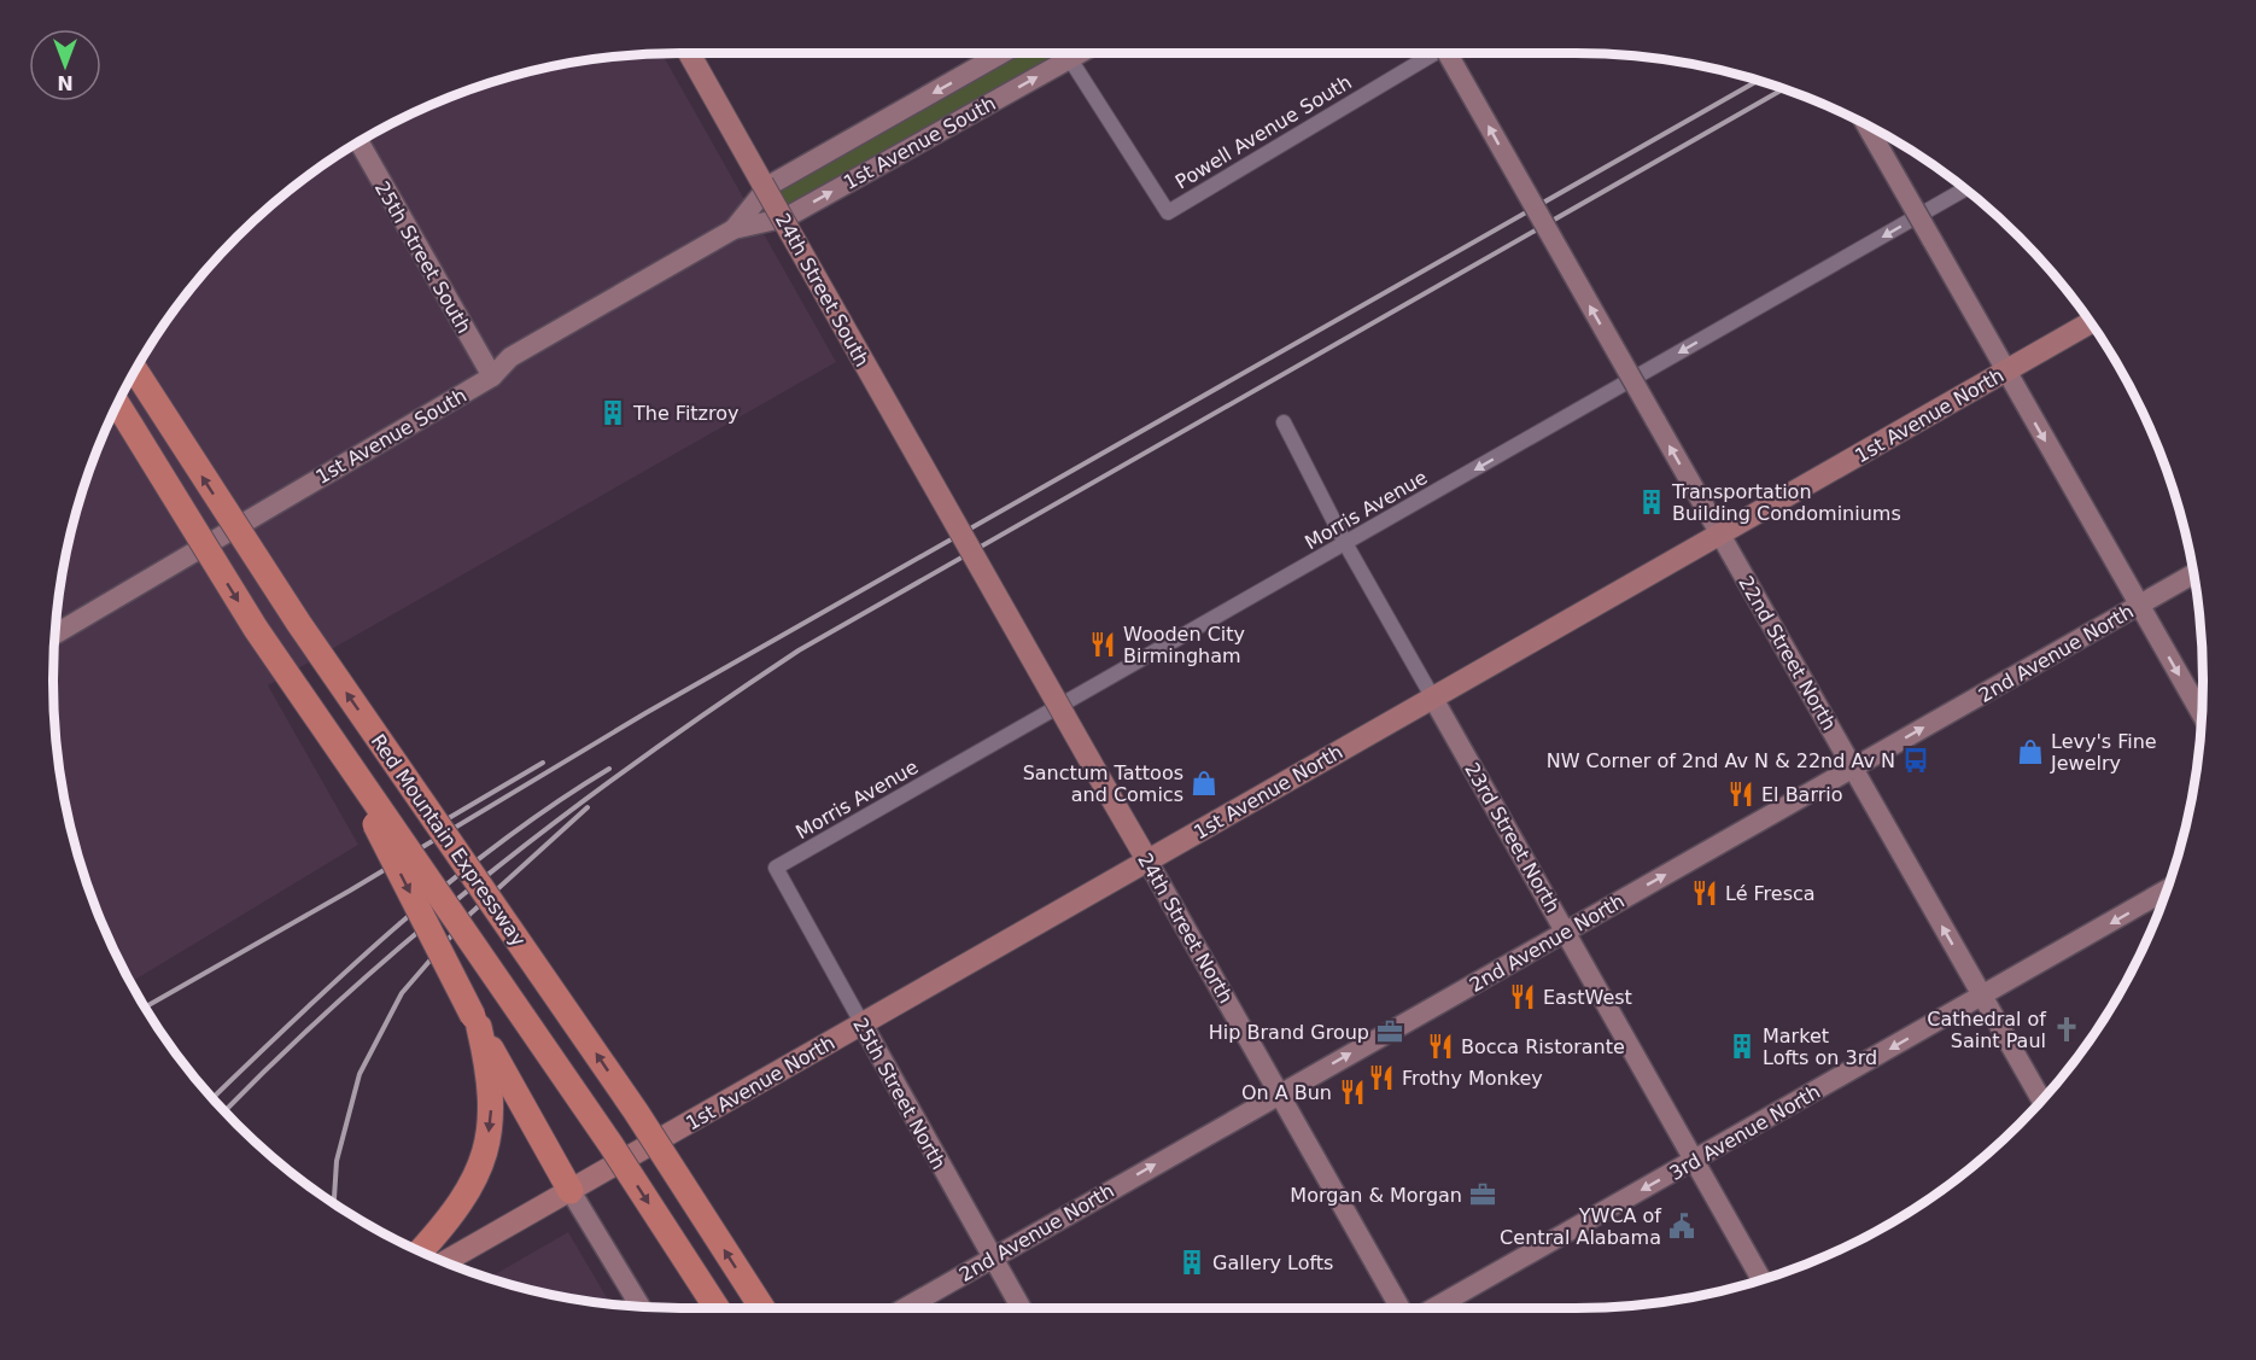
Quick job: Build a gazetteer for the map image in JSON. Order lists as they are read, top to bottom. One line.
{"streets":{"highway":["Red Mountain Expressway"],"main road":["1st Avenue South","25th Street South","24th Street South","1st Avenue North","22nd Street North","2nd Avenue North","23rd Street North","24th Street North","25th Street North","3rd Avenue North"],"street":["Powell Avenue South","Morris Avenue"]},"crossings":[["Powell Avenue South","1st Avenue South"],["1st Avenue South","25th Street South"],["24th Street South","24th Street North"],["1st Avenue North","22nd Street North"],["1st Avenue North","23rd Street North"],["1st Avenue North","24th Street North"],["1st Avenue North","25th Street North"],["Morris Avenue","23rd Street North"],["Morris Avenue","25th Street North"],["22nd Street North","2nd Avenue North"],["22nd Street North","3rd Avenue North"],["2nd Avenue North","23rd Street North"],["2nd Avenue North","24th Street North"],["2nd Avenue North","25th Street North"],["23rd Street North","3rd Avenue North"]],"one_way":["Morris Avenue","22nd Street North","2nd Avenue North","3rd Avenue North"],"places":{"building":["The Fitzroy","Transportation Building Condominiums","Market Lofts on 3rd","Gallery Lofts"],"restaurant":["Wooden City Birmingham","El Barrio","Lé Fresca","EastWest","Bocca Ristorante","Frothy Monkey","On A Bun"],"shop":["Levy's Fine Jewelry","Sanctum Tattoos and Comics"],"bus stop":["NW Corner of 2nd Av N & 22nd Av N"],"church":["Cathedral of Saint Paul"],"office":["Hip Brand Group","Morgan & Morgan"],"public building":["YWCA of Central Alabama"]},"north":"bottom"}
